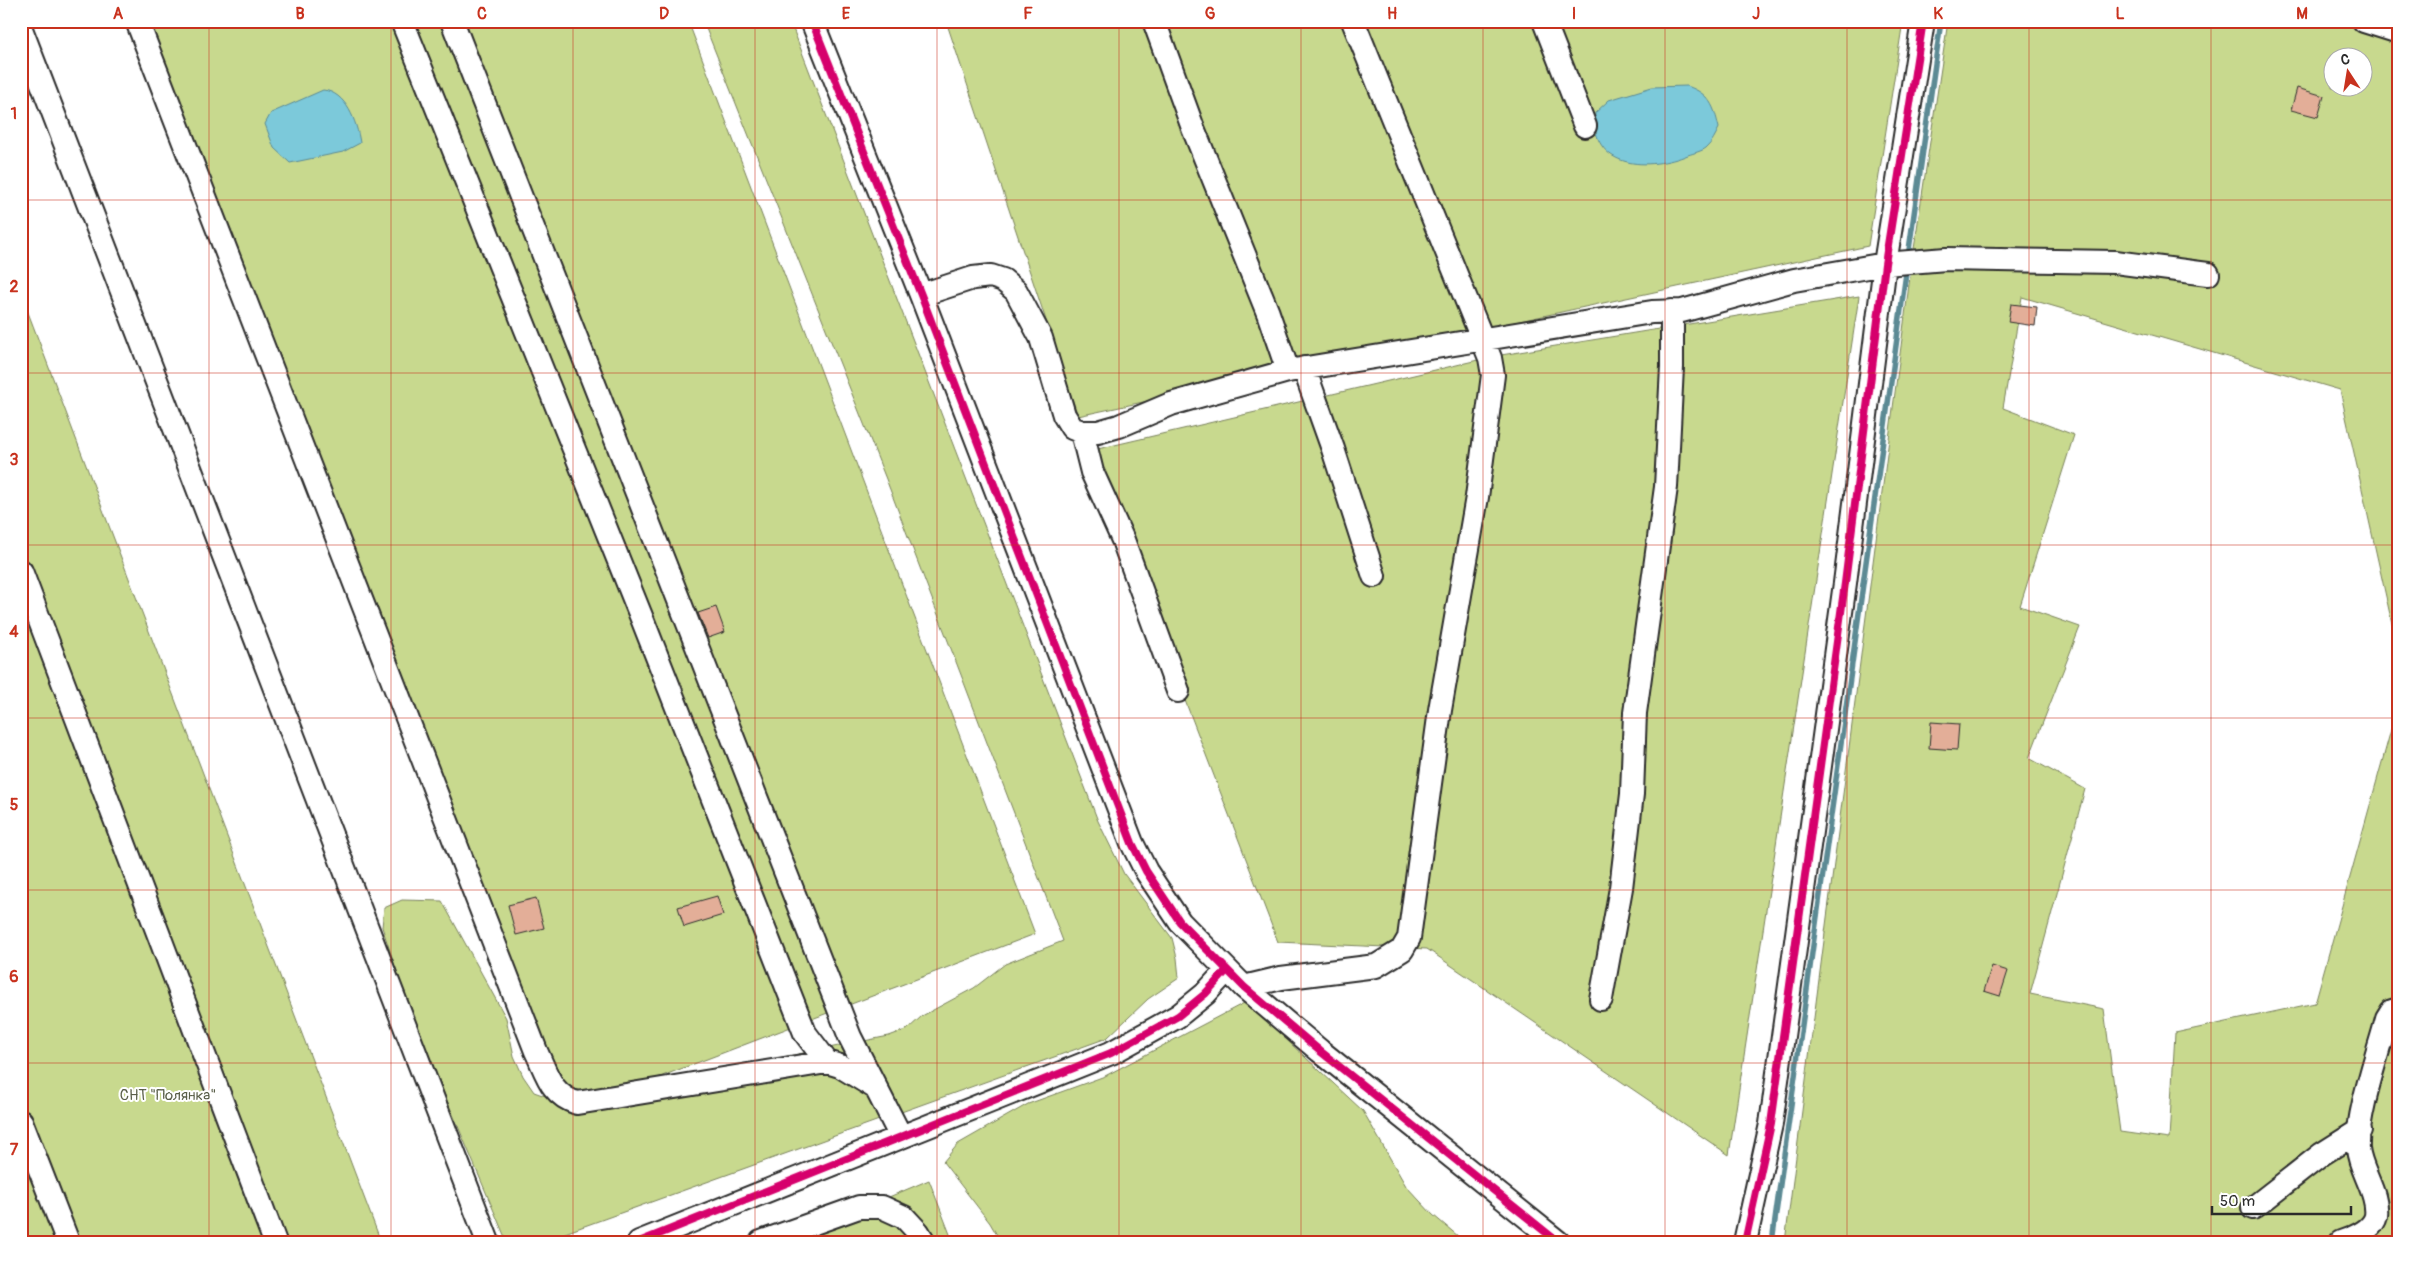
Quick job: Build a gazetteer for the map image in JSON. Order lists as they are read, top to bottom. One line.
{"parks":["СНТ \"Полянка\""],"scale_bar":"50 m","north":"top","grid":{"columns":["A","B","C","D","E","F","G","H","I","J","K","L","M"],"rows":["1","2","3","4","5","6","7"]}}
